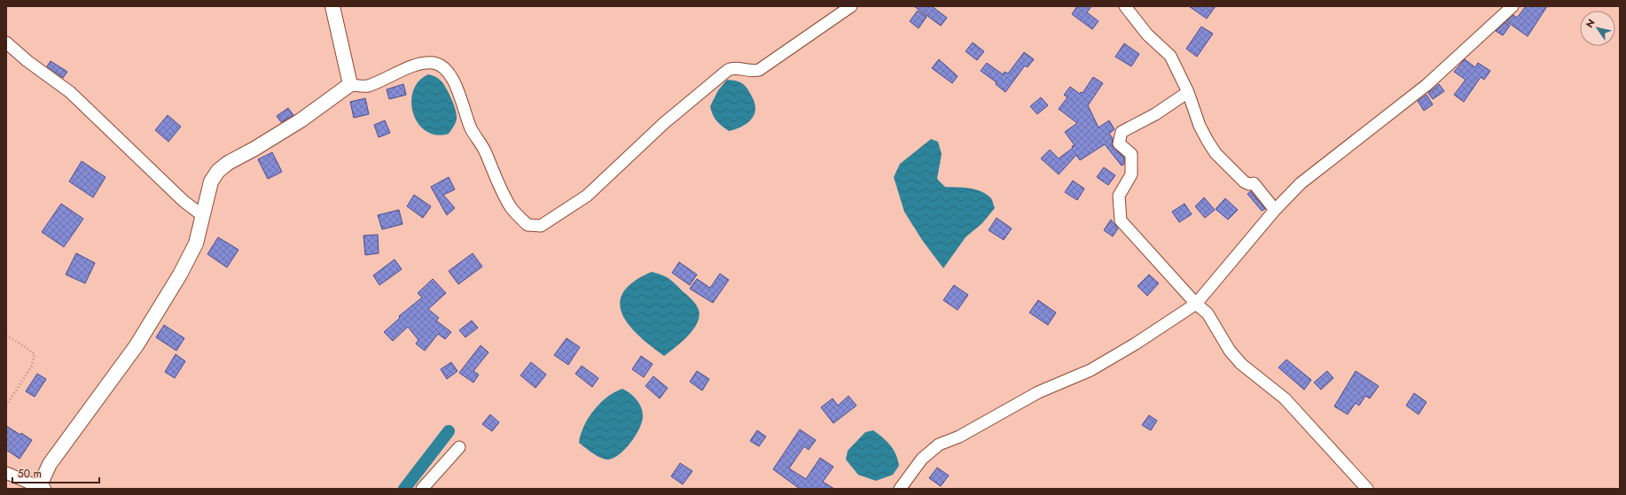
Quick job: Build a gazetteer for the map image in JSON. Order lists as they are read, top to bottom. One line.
{"scale_bar":"50 m","north":"top left"}
